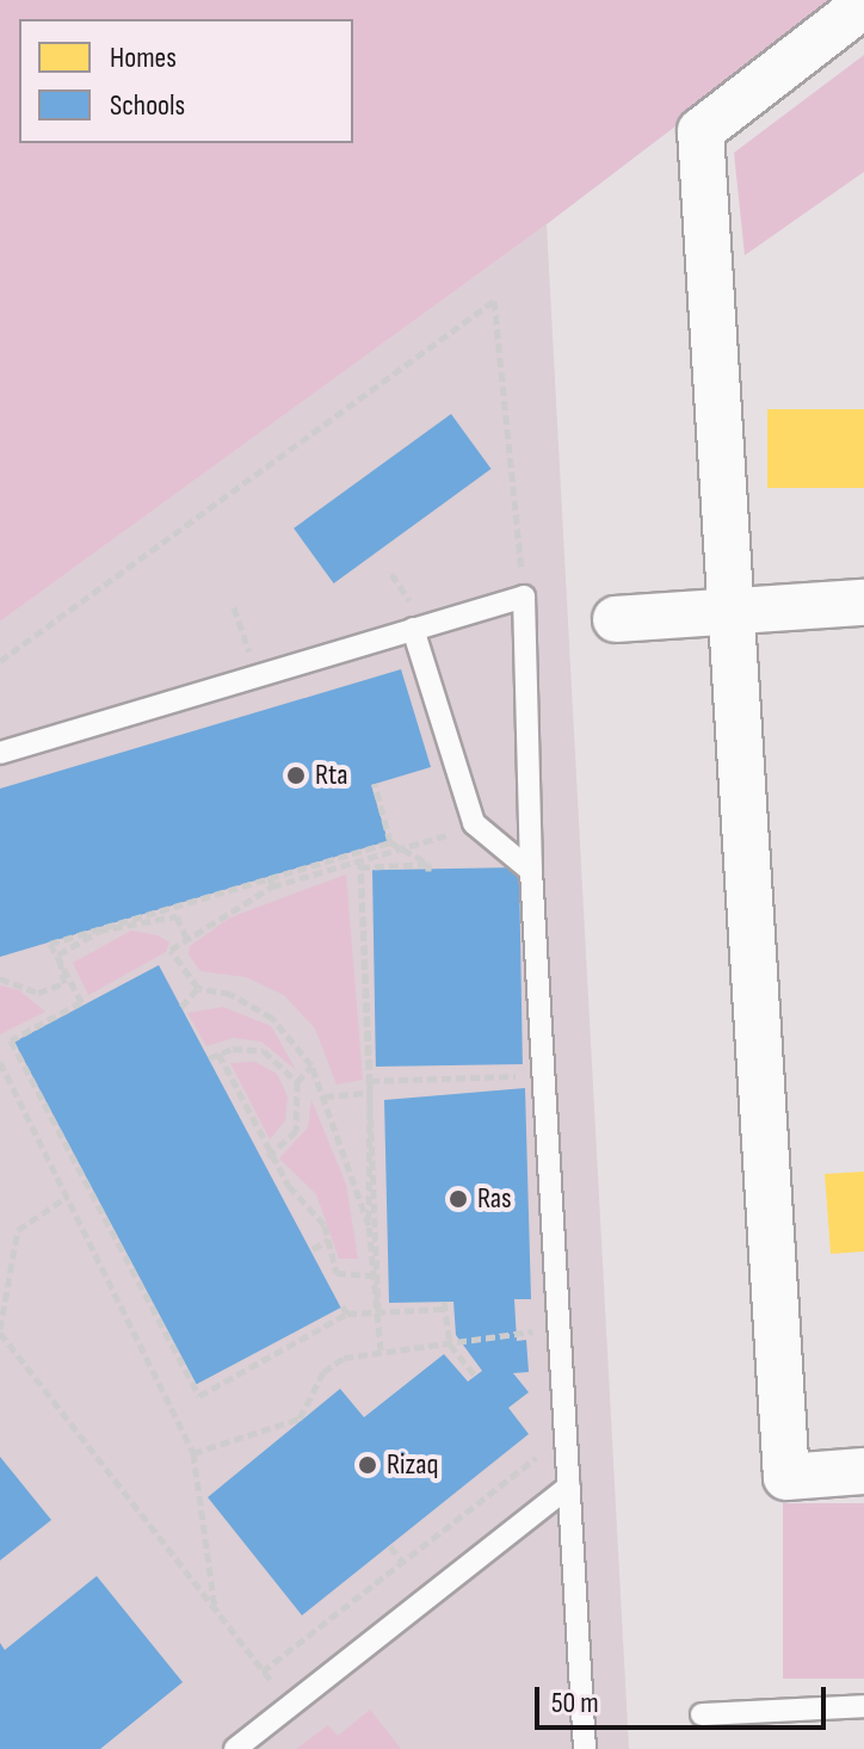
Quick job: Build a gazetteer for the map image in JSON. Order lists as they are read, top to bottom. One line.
{"places":["Rta","Ras","Rizaq"],"legend":["Homes","Schools"],"scale_bar":"50 m"}
